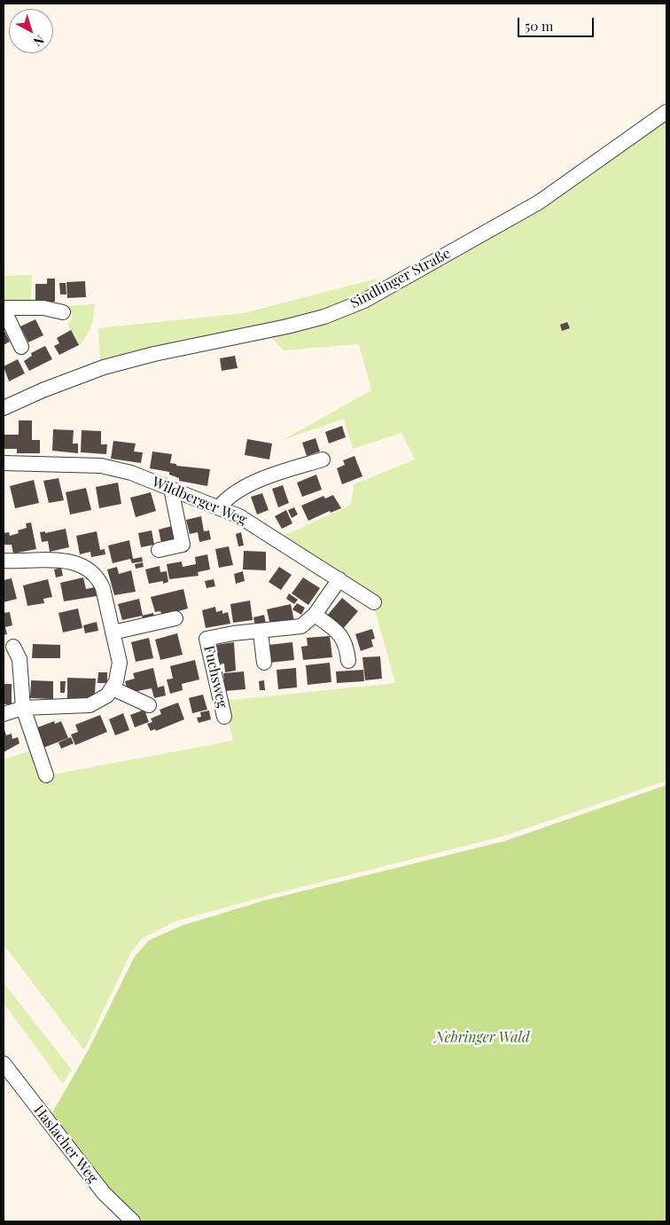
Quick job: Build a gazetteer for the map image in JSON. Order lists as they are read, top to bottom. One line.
{"streets":{"street":["Sindlinger Straße","Wildberger Weg","Fuchsweg","Haslacher Weg"]},"crossings":[["Wildberger Weg","Fuchsweg"]],"parks":["Nebringer Wald"],"scale_bar":"50 m","north":"bottom right"}
